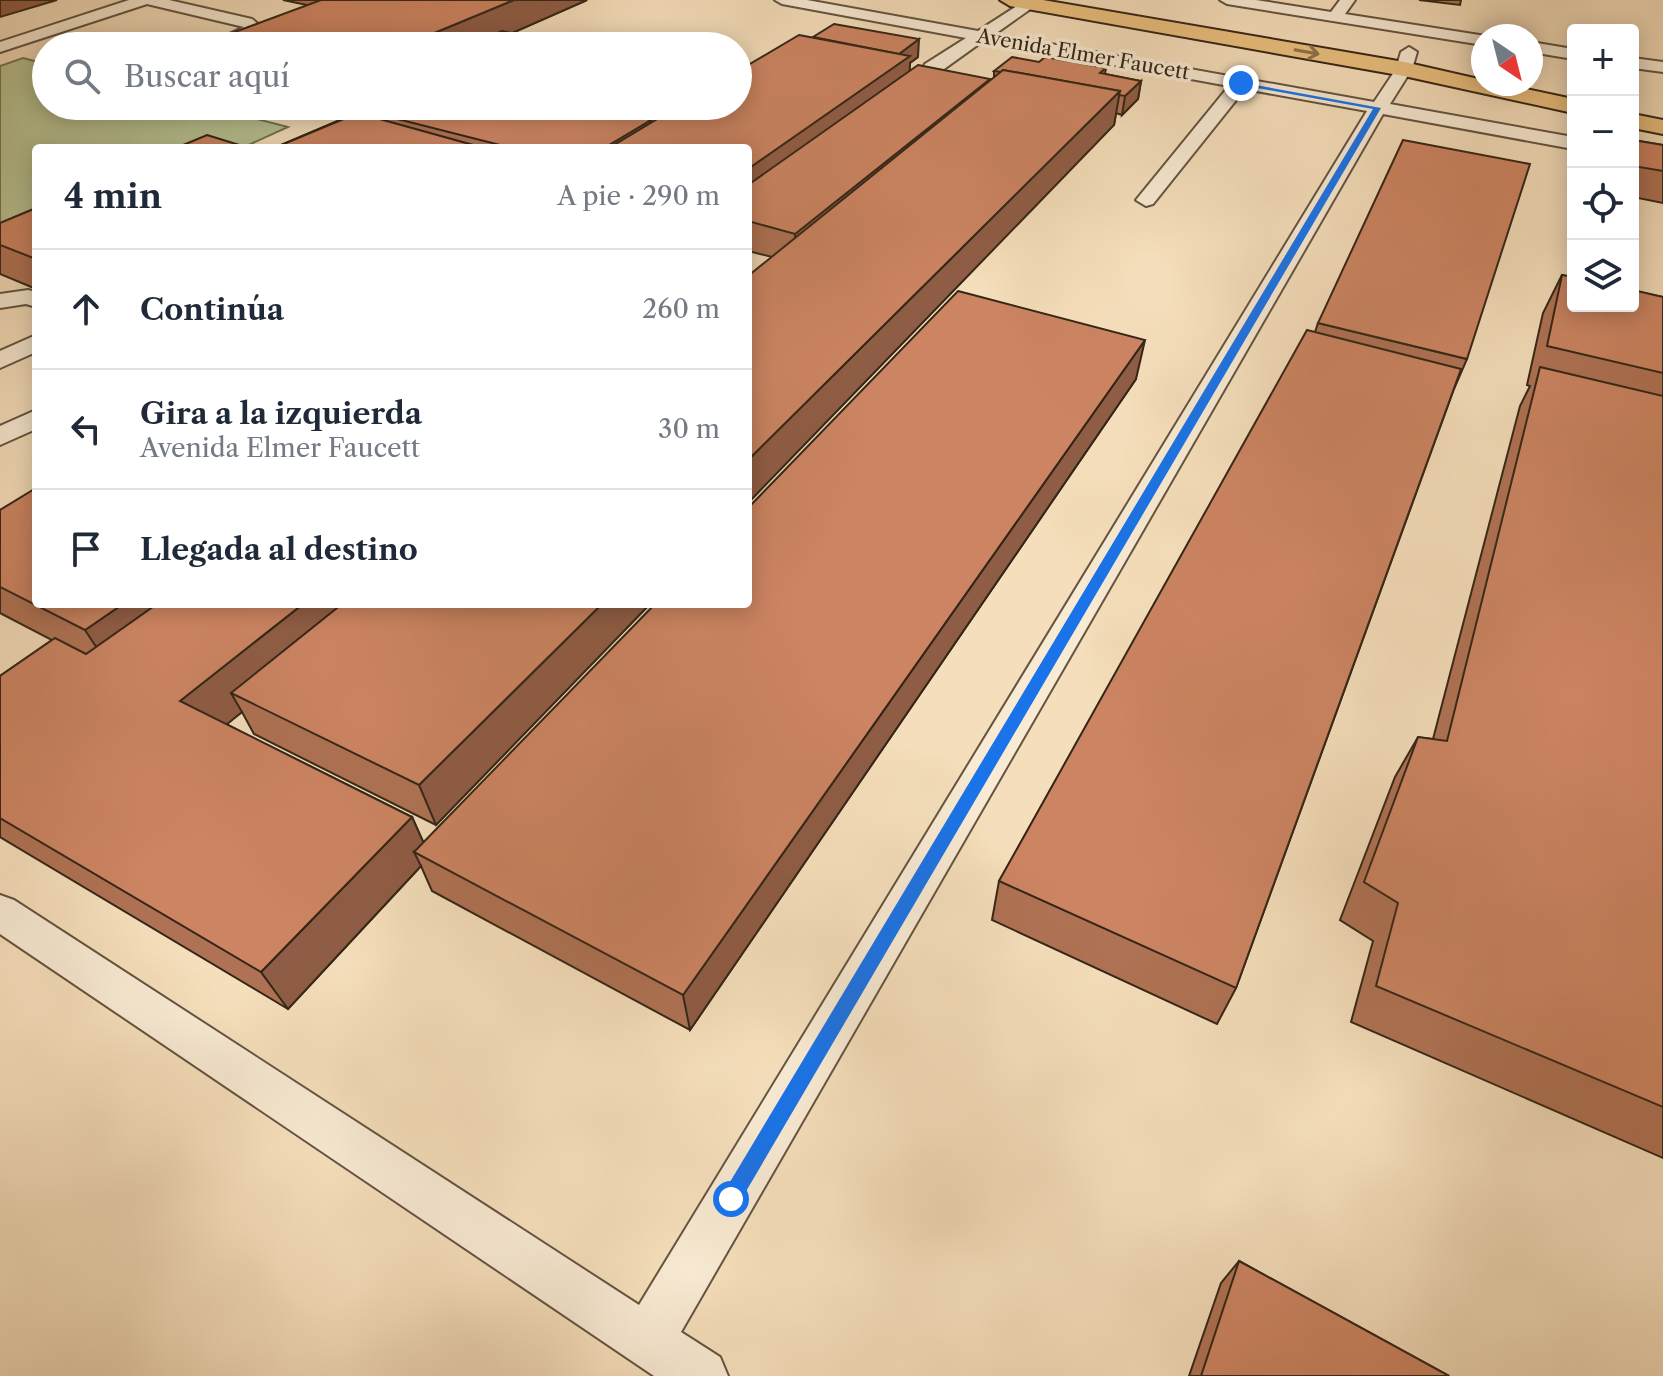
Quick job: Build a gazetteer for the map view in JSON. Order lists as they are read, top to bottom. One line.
{"streets":{"highway":["Avenida Elmer Faucett"]},"north":"bottom right","page":{"map_buttons":["+","−"],"search":"Buscar aquí","heading":["4 min","A pie · 290 m"],"list":[["Continúa","260 m"],["Gira a la izquierda","Avenida Elmer Faucett","30 m"],"Llegada al destino"]}}
